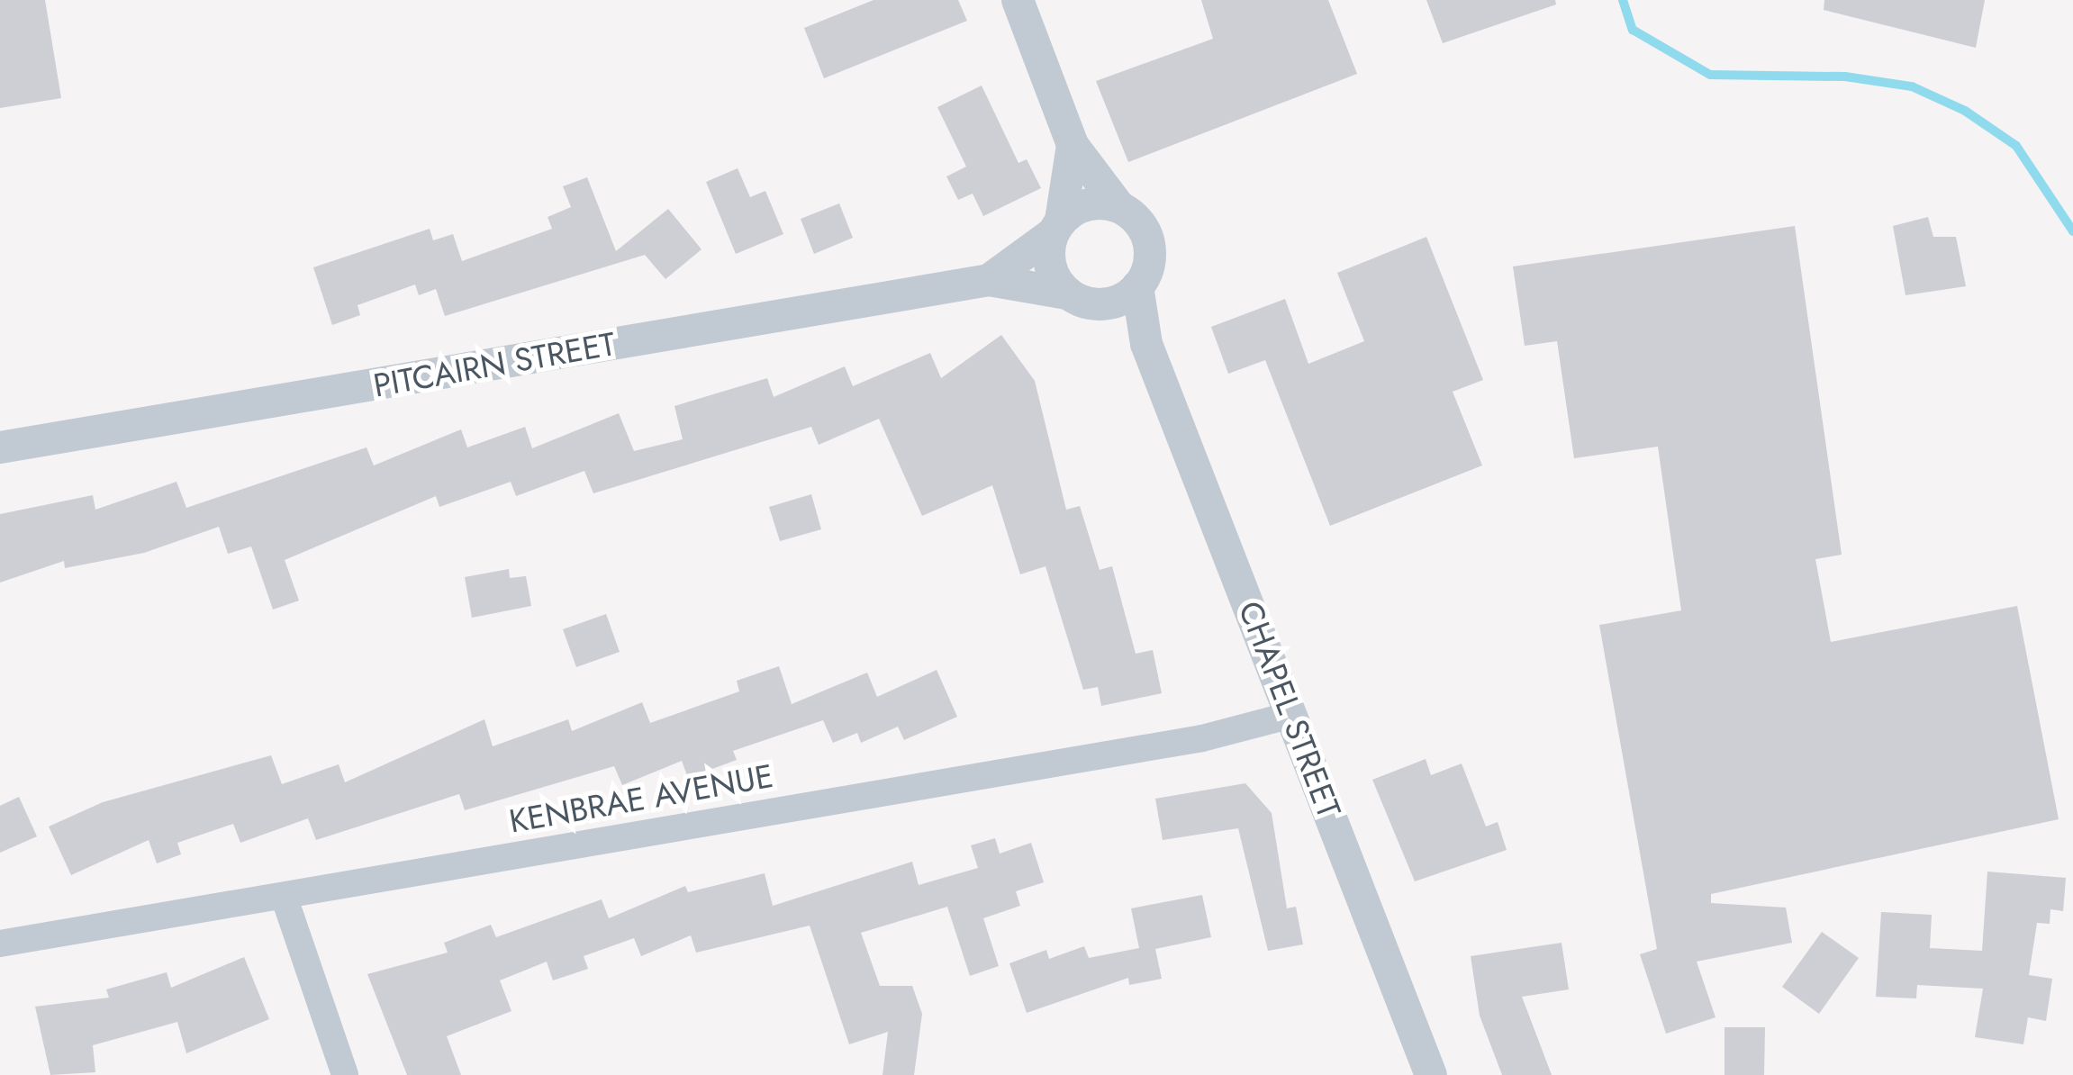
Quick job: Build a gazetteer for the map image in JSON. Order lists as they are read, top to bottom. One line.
{"streets":{"street":["PITCAIRN STREET","CHAPEL STREET","KENBRAE AVENUE"]},"crossings":[["PITCAIRN STREET","CHAPEL STREET"],["CHAPEL STREET","KENBRAE AVENUE"]]}
